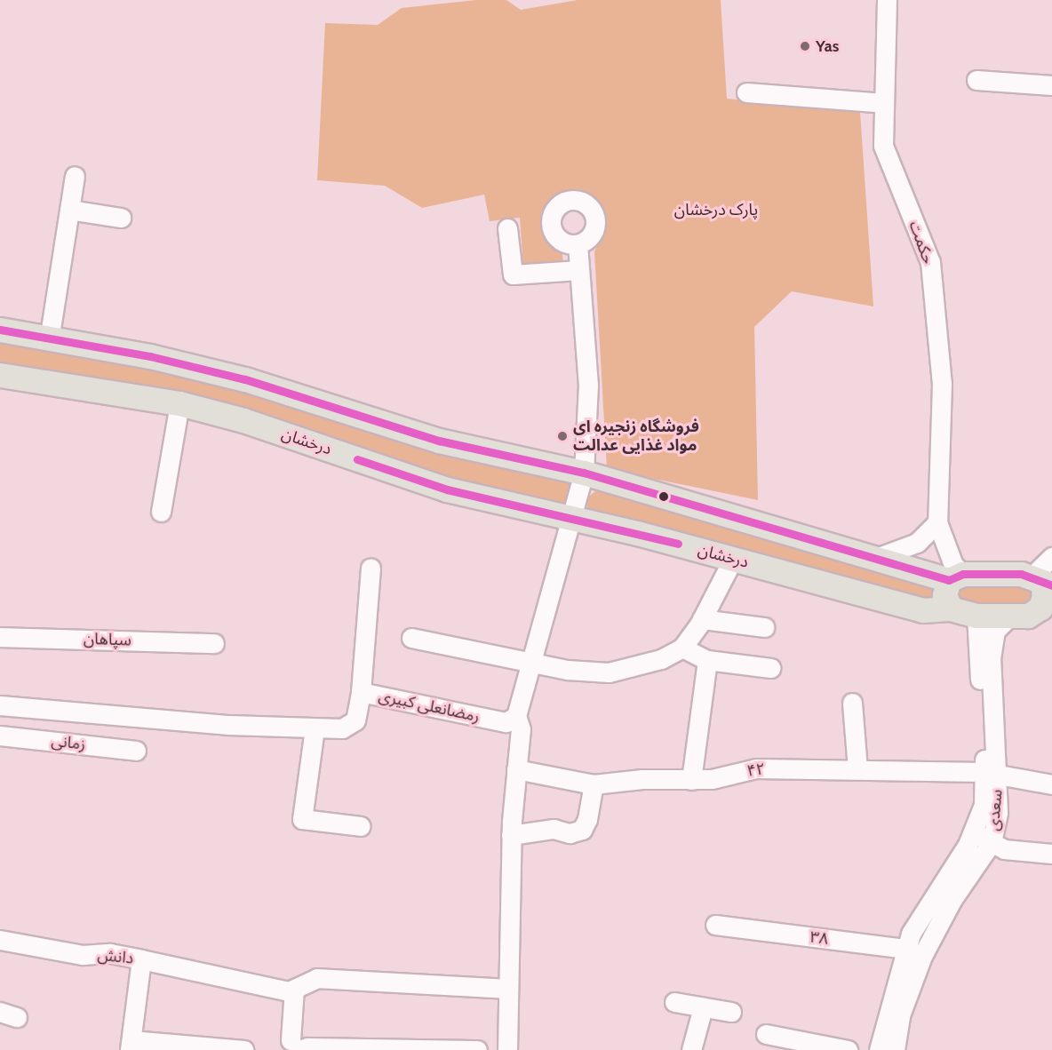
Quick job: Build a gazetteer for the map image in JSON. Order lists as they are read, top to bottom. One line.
{"streets":{"main road":["درخشان"],"street":["حکمت","سپاهان","رمضانعلی کبیری","زمانی","۴۲","سعدی","۳۸","دانش"]},"crossings":[["درخشان","سعدی"],["۴۲","سعدی"],["سعدی","۳۸"]],"parks":["پارک درخشان"],"places":["Yas","فروشگاه زنجیره ای مواد غذایی عدالت"]}
